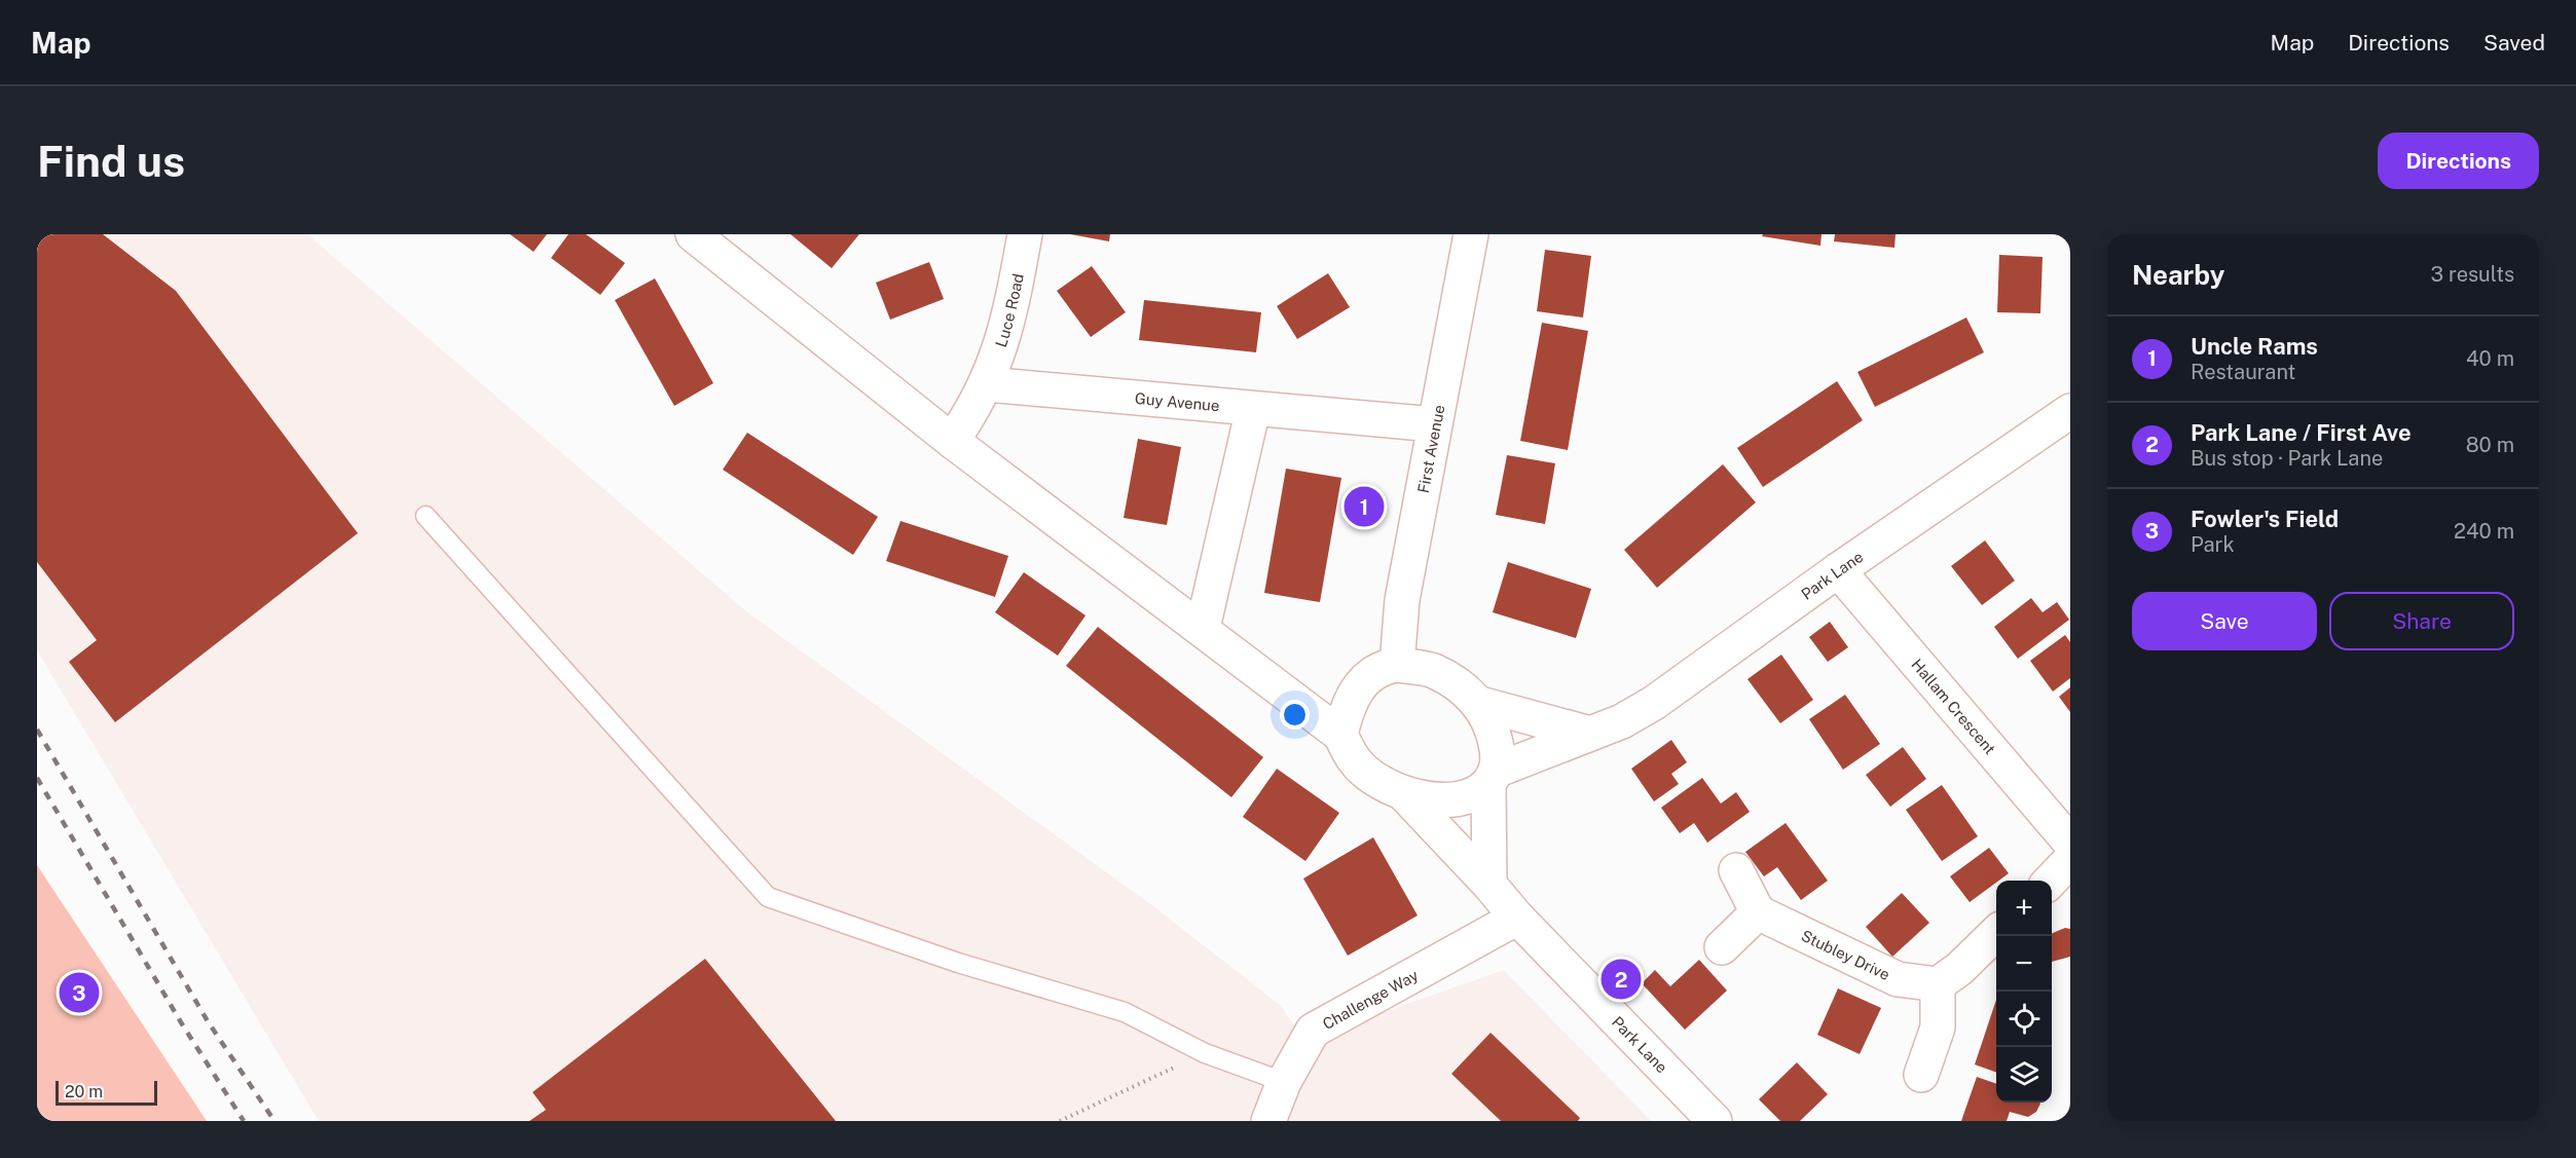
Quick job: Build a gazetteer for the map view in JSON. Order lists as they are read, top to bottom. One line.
{"streets":{"street":["Luce Road","Guy Avenue","First Avenue","Park Lane","Hallam Crescent","Stubley Drive","Challenge Way"]},"crossings":[["Luce Road","Guy Avenue"],["Guy Avenue","First Avenue"],["First Avenue","Park Lane"],["Park Lane","Hallam Crescent"],["Park Lane","Challenge Way"]],"scale_bar":"20 m","page":{"header":"Map","nav":["Map","Directions","Saved"],"buttons":["Directions",["Save","Share"]],"title":"Find us","heading":["Nearby","3 results"],"list":[{"mark":"1","name":"Uncle Rams","note":"Restaurant","value":"40 m"},{"mark":"2","name":"Park Lane / First Ave","note":"Bus stop · Park Lane","value":"80 m"},{"mark":"3","name":"Fowler's Field","note":"Park","value":"240 m"}],"pins":["1","2","3"],"map_buttons":["+","−"],"scale":"20 m"}}
